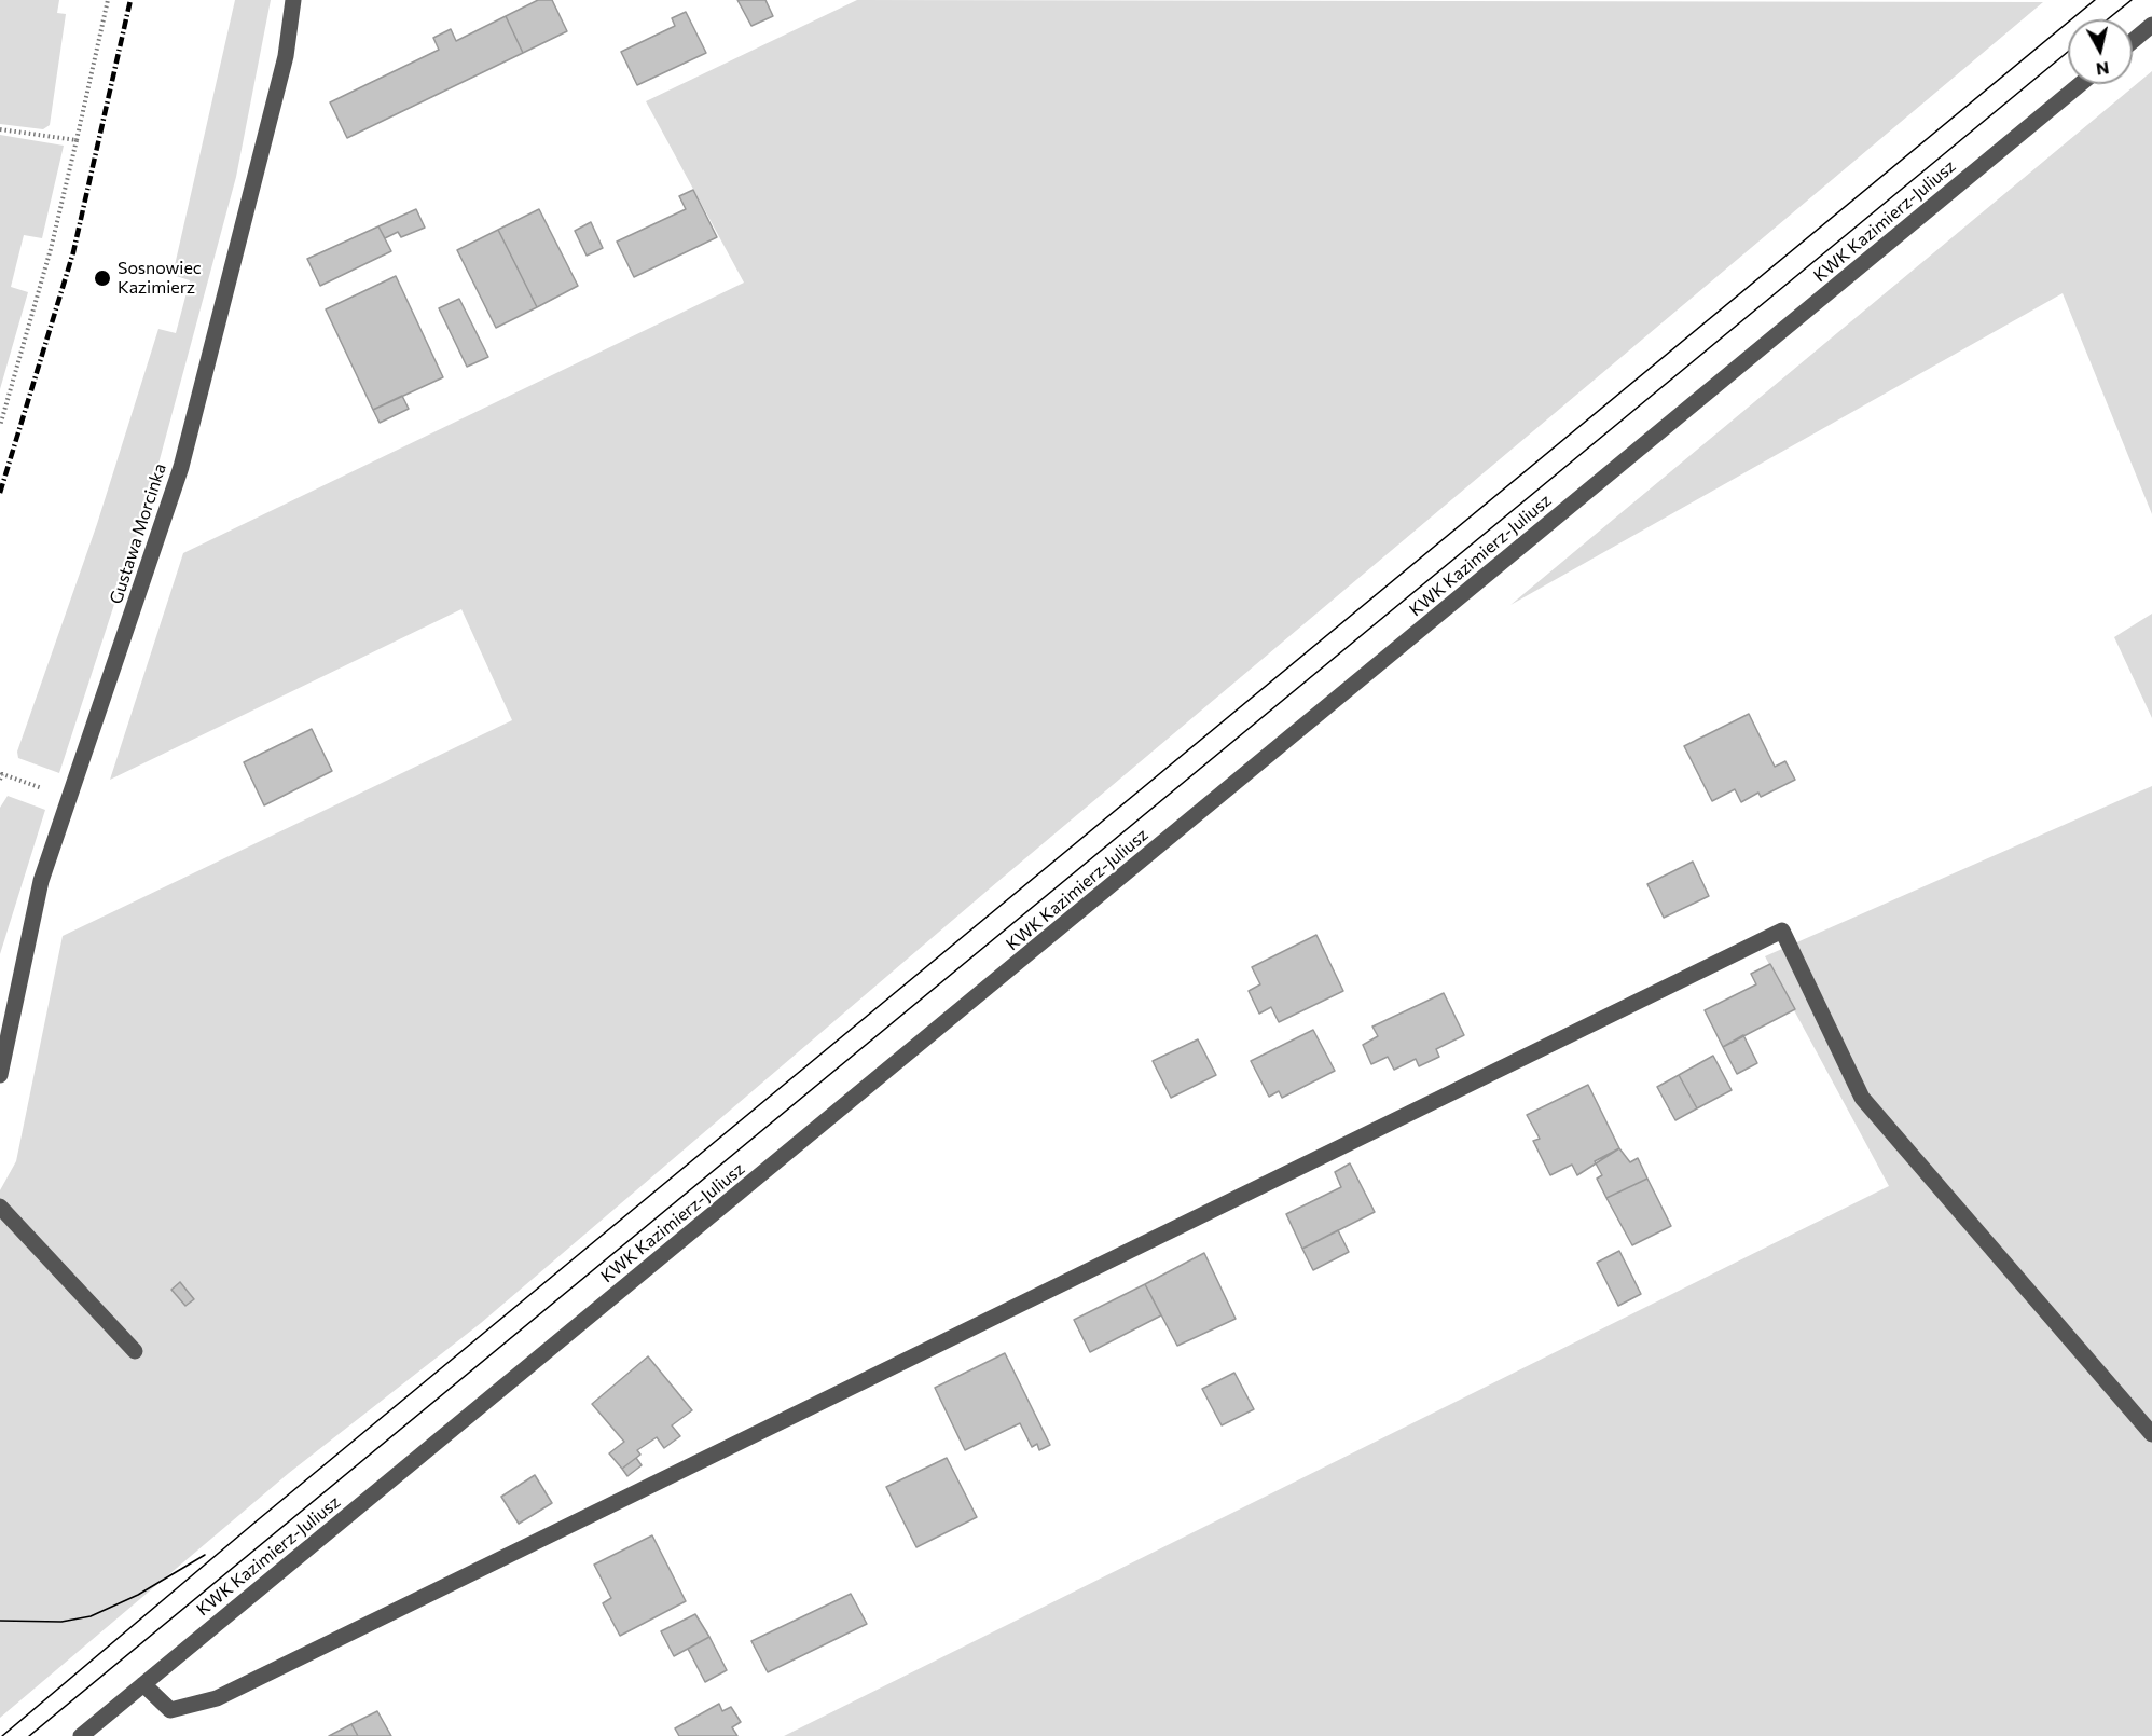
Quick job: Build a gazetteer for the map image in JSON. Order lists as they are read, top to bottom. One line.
{"streets":{"street":["KWK Kazimierz-Juliusz","Gustawa Morcinka"]},"places":["Sosnowiec Kazimierz"],"north":"bottom"}
